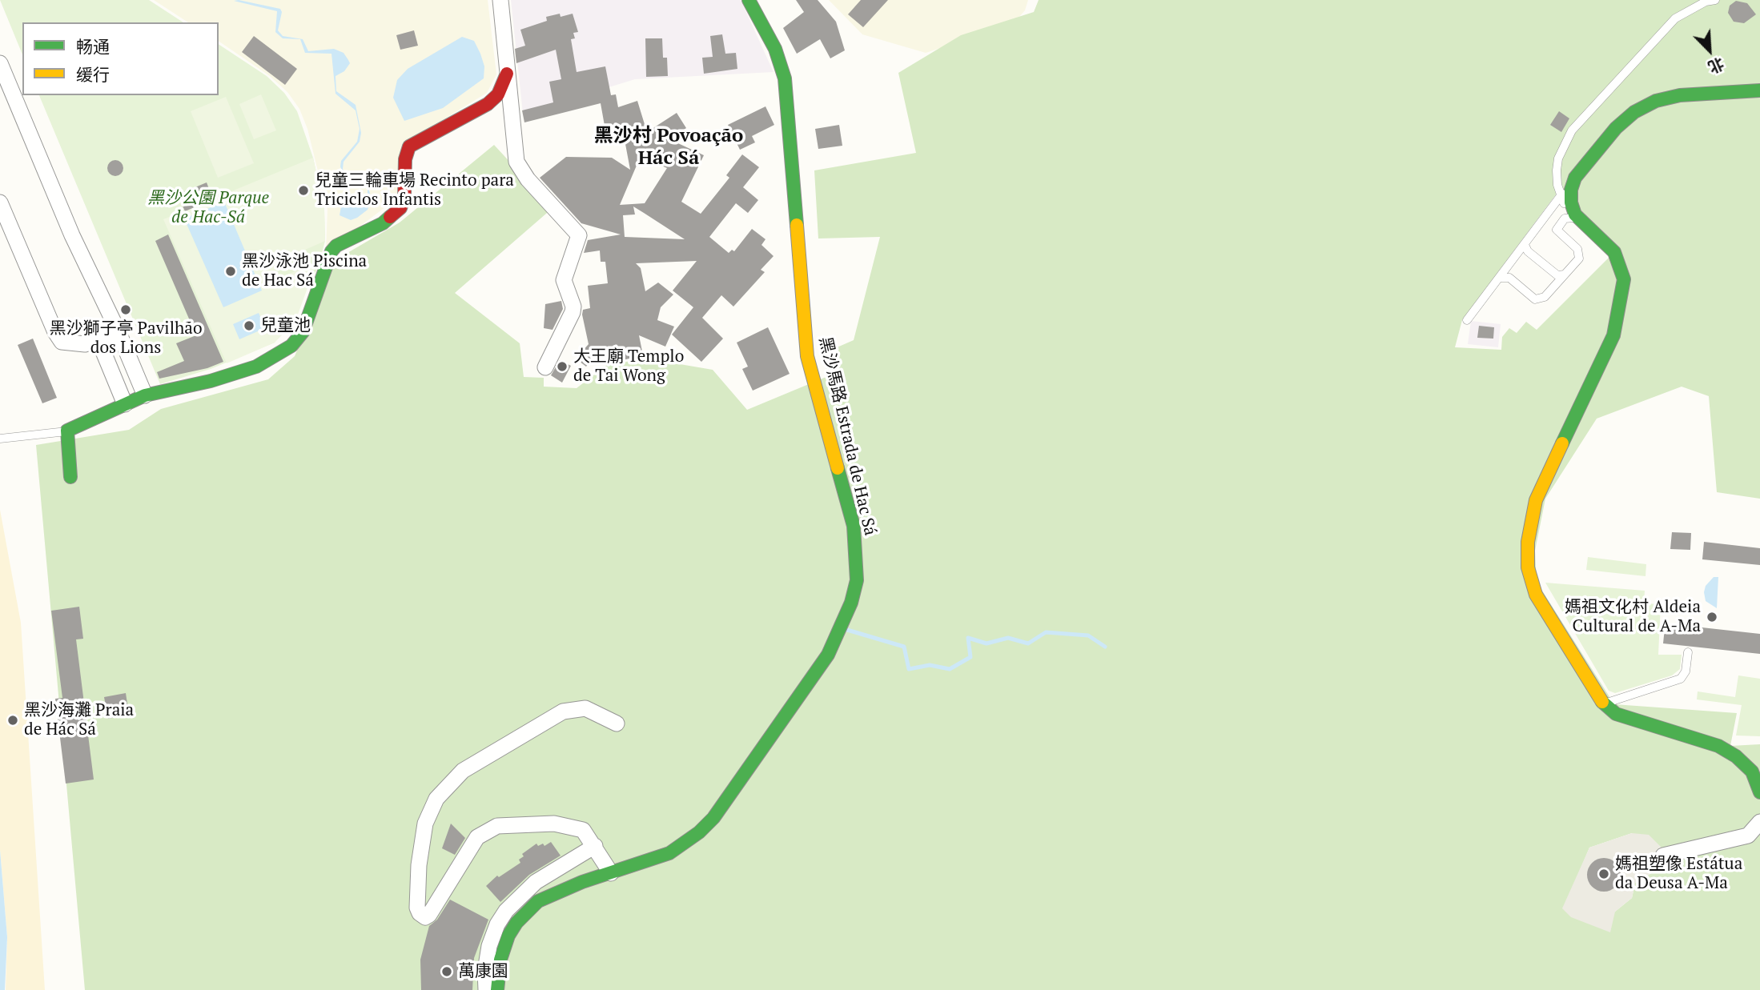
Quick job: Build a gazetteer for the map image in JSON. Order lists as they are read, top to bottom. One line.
{"streets":{"street":["黑沙馬路 Estrada de Hac Sá"]},"districts":["黑沙村 Povoação Hác Sá"],"parks":["黑沙公園 Parque de Hac-Sá"],"places":["兒童三輪車場 Recinto para Triciclos Infantis","黑沙泳池 Piscina de Hac Sá","黑沙獅子亭 Pavilhão dos Lions","兒童池","大王廟 Templo de Tai Wong","媽祖文化村 Aldeia Cultural de A-Ma","黑沙海灘 Praia de Hác Sá","媽祖塑像 Estátua da Deusa A-Ma","萬康園"],"legend":["畅通","缓行"],"north":"bottom right"}
